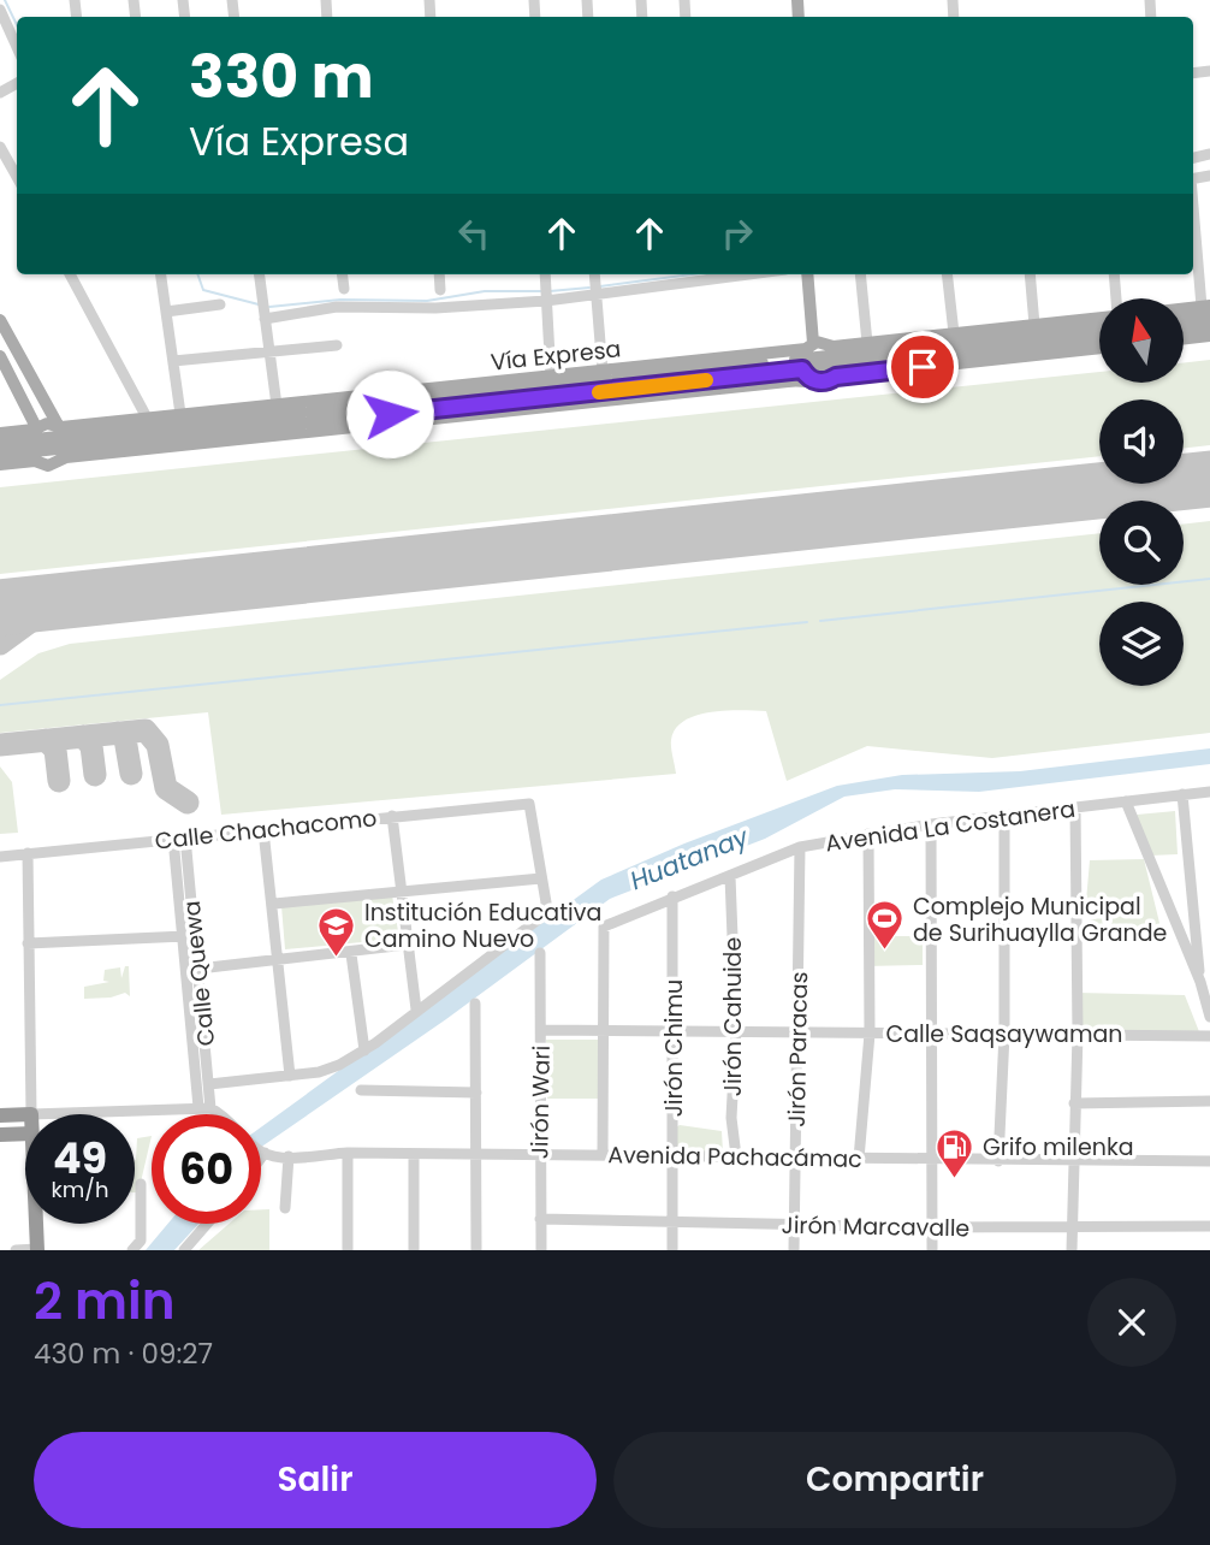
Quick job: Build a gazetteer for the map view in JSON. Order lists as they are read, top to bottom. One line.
{"streets":{"main road":["Vía Expresa"],"street":["Avenida La Costanera","Calle Chachacomo","Calle Quewa","Jirón Cahuide","Calle Saqsaywaman","Jirón Chimu","Jirón Paracas","Jirón Wari","Avenida Pachacámac","Jirón Marcavalle"]},"crossings":[["Avenida La Costanera","Jirón Cahuide"],["Avenida La Costanera","Calle Saqsaywaman"],["Avenida La Costanera","Jirón Chimu"],["Avenida La Costanera","Jirón Paracas"],["Calle Chachacomo","Calle Quewa"],["Jirón Cahuide","Calle Saqsaywaman"],["Jirón Cahuide","Avenida Pachacámac"],["Calle Saqsaywaman","Jirón Chimu"],["Calle Saqsaywaman","Jirón Paracas"],["Calle Saqsaywaman","Jirón Wari"],["Jirón Chimu","Avenida Pachacámac"],["Jirón Chimu","Jirón Marcavalle"],["Jirón Paracas","Avenida Pachacámac"],["Jirón Paracas","Jirón Marcavalle"],["Jirón Wari","Avenida Pachacámac"],["Jirón Wari","Jirón Marcavalle"]],"water":["Huatanay"],"places":{"sports":["Complejo Municipal de Surihuaylla Grande"],"school or university":["Institución Educativa Camino Nuevo"],"fuel station":["Grifo milenka"]},"north":"top","page":{"turn":["330 m","Vía Expresa"],"speed":"49 km/h","limit":"60","heading":["2 min","430 m · 09:27"],"buttons":["Salir","Compartir"]}}
